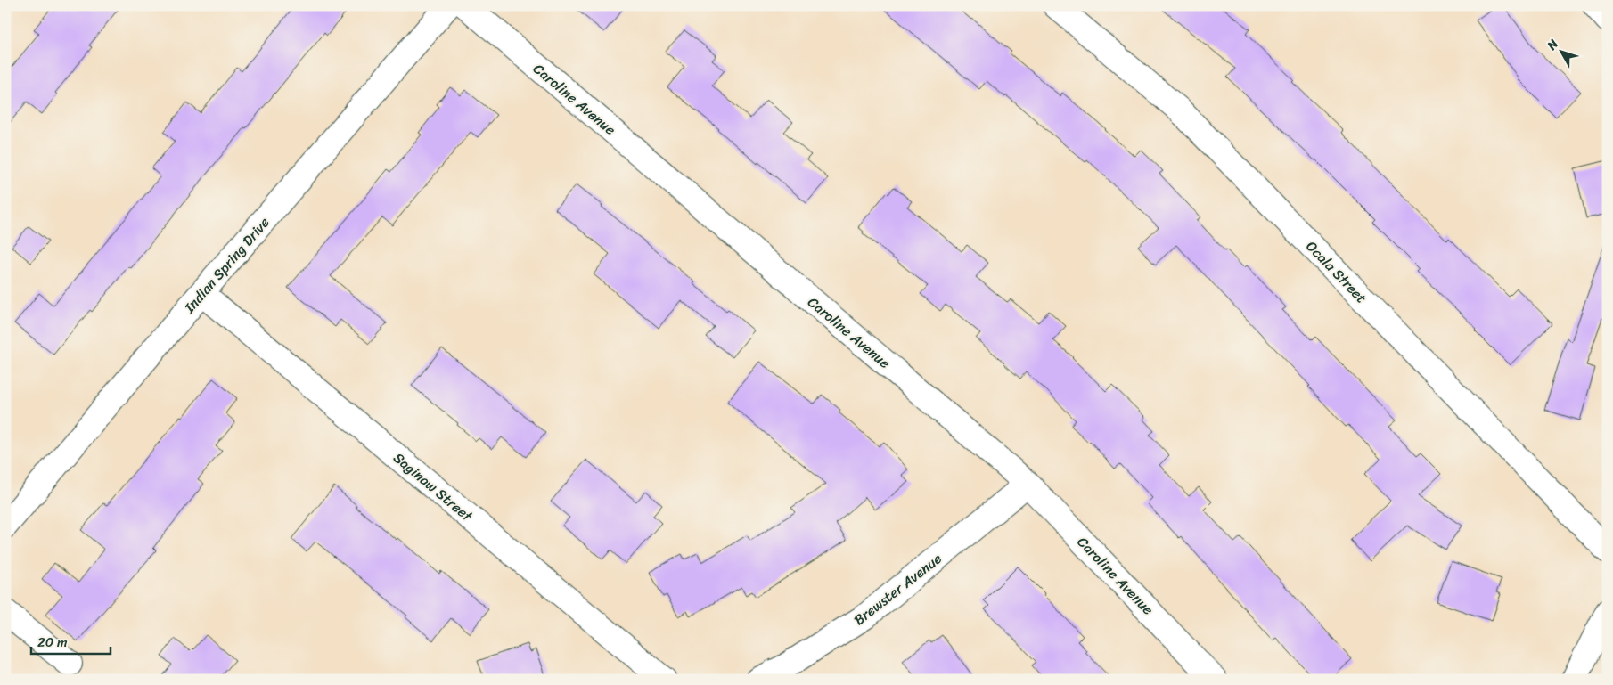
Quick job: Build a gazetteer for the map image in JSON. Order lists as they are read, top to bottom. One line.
{"streets":{"street":["Caroline Avenue","Indian Spring Drive","Ocala Street","Saginaw Street","Brewster Avenue"]},"crossings":[["Caroline Avenue","Brewster Avenue"],["Indian Spring Drive","Saginaw Street"]],"scale_bar":"20 m","north":"top left"}
